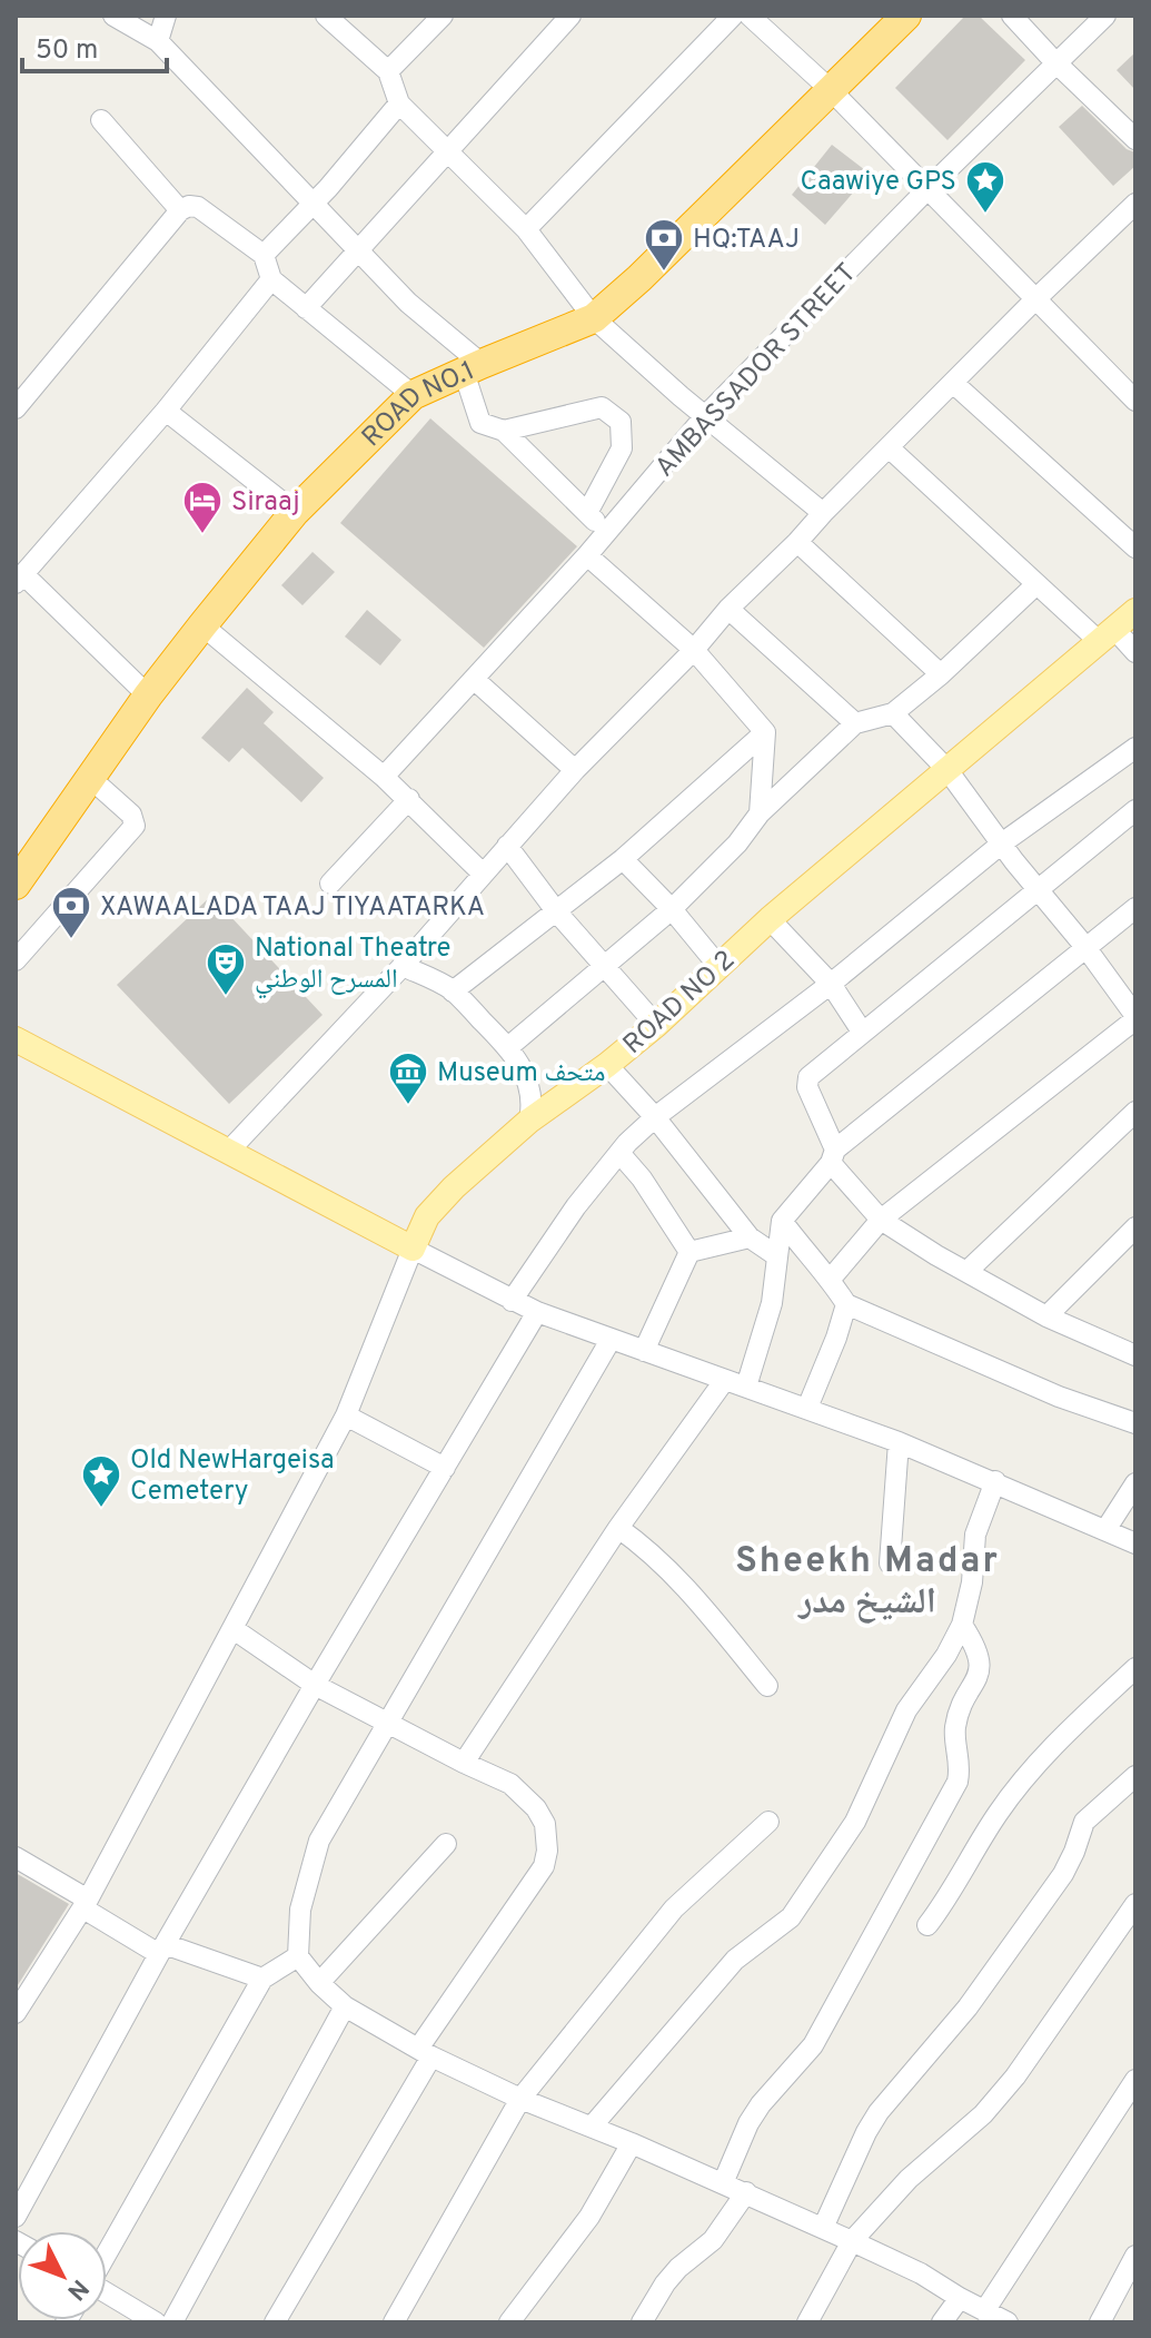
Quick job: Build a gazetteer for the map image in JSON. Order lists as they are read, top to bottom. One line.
{"streets":{"highway":["ROAD NO.1"],"main road":["ROAD NO 2"],"street":["AMBASSADOR STREET"]},"districts":["Sheekh Madar الشيخ مدر"],"places":{"place":["Caawiye GPS","Old NewHargeisa Cemetery"],"bank":["HQ:TAAJ","XAWAALADA TAAJ TIYAATARKA"],"hotel":["Siraaj"],"theatre":["National Theatre المسرح الوطني"],"museum":["Museum متحف"]},"scale_bar":"50 m","north":"bottom right"}
